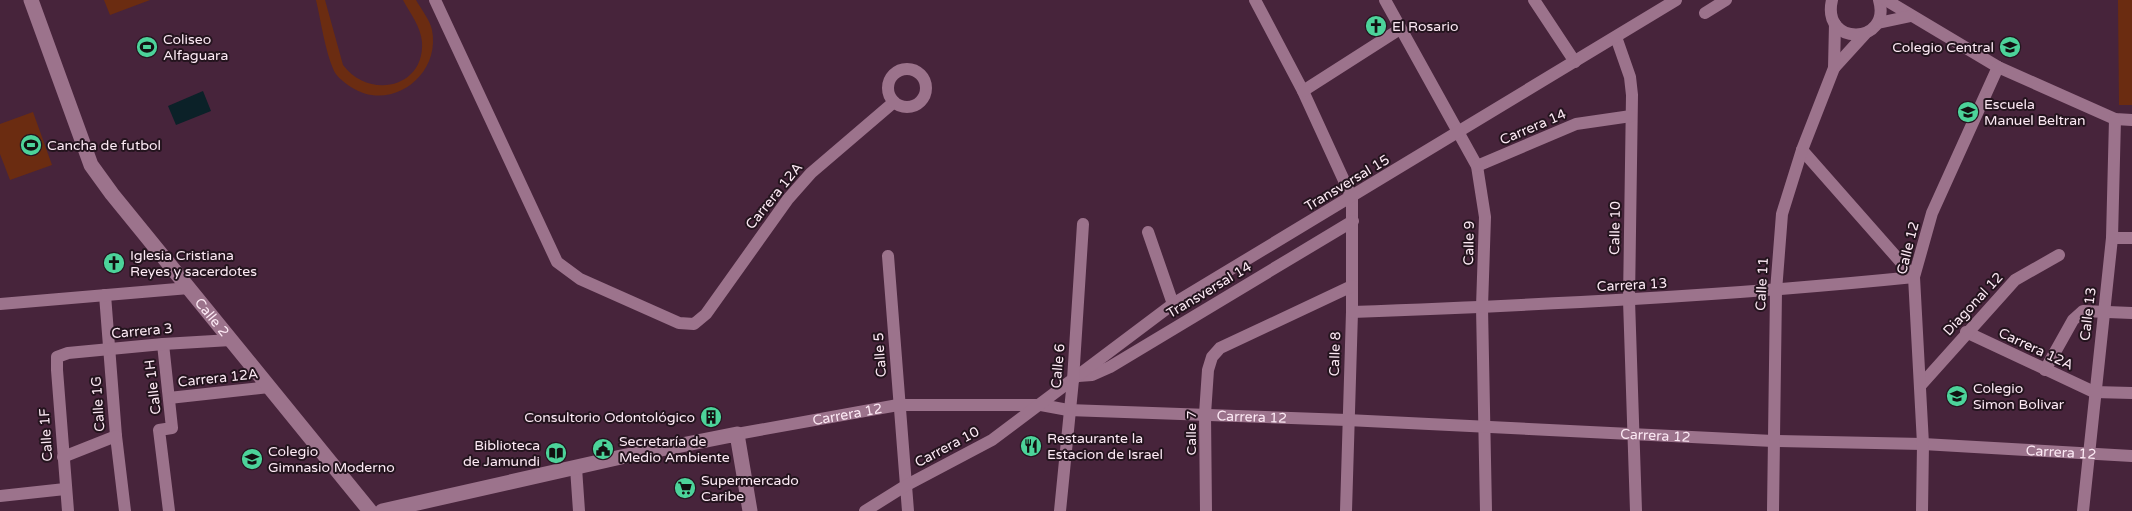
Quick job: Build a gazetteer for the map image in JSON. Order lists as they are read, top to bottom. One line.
{"streets":{"main road":["Calle 2","Carrera 12"],"street":["Carrera 14","Transversal 15","Carrera 12A","Calle 10","Calle 9","Calle 12","Calle 11","Carrera 13","Transversal 14","Diagonal 12","Calle 13","Carrera 3","Calle 8","Calle 5","Calle 6","Calle 1H","Calle 1G","Calle 7","Calle 1F","Carrera 10"]},"crossings":[["Carrera 14","Calle 10"],["Carrera 14","Calle 9"],["Transversal 15","Calle 10"],["Transversal 15","Calle 9"],["Transversal 15","Transversal 14"],["Transversal 15","Calle 8"],["Transversal 15","Calle 6"],["Transversal 15","Carrera 12"],["Transversal 15","Carrera 10"],["Carrera 12A","Diagonal 12"],["Carrera 12A","Calle 13"],["Carrera 12A","Calle 2"],["Carrera 12A","Calle 1H"],["Calle 10","Carrera 13"],["Calle 10","Carrera 12"],["Calle 9","Carrera 13"],["Calle 9","Carrera 12"],["Calle 12","Carrera 13"],["Calle 12","Diagonal 12"],["Calle 12","Carrera 12"],["Calle 11","Carrera 13"],["Calle 11","Carrera 12"],["Carrera 13","Calle 8"],["Transversal 14","Calle 8"],["Transversal 14","Calle 6"],["Calle 13","Carrera 12"],["Calle 2","Carrera 3"],["Carrera 3","Calle 1H"],["Carrera 3","Calle 1G"],["Carrera 3","Calle 1F"],["Calle 8","Carrera 12"],["Calle 8","Calle 7"],["Calle 5","Carrera 12"],["Calle 5","Carrera 10"],["Calle 6","Carrera 12"],["Carrera 12","Calle 7"],["Carrera 12","Carrera 10"]],"places":{"church":["El Rosario","Iglesia Cristiana Reyes y sacerdotes"],"sports":["Coliseo Alfaguara","Cancha de futbol"],"school or university":["Colegio Central","Escuela Manuel Beltran","Colegio Simon Bolivar","Colegio Gimnasio Moderno"],"building":["Consultorio Odontológico"],"restaurant":["Restaurante la Estacion de Israel"],"public building":["Secretaría de Medio Ambiente"],"library":["Biblioteca de Jamundi"],"supermarket":["Supermercado Caribe"]}}
